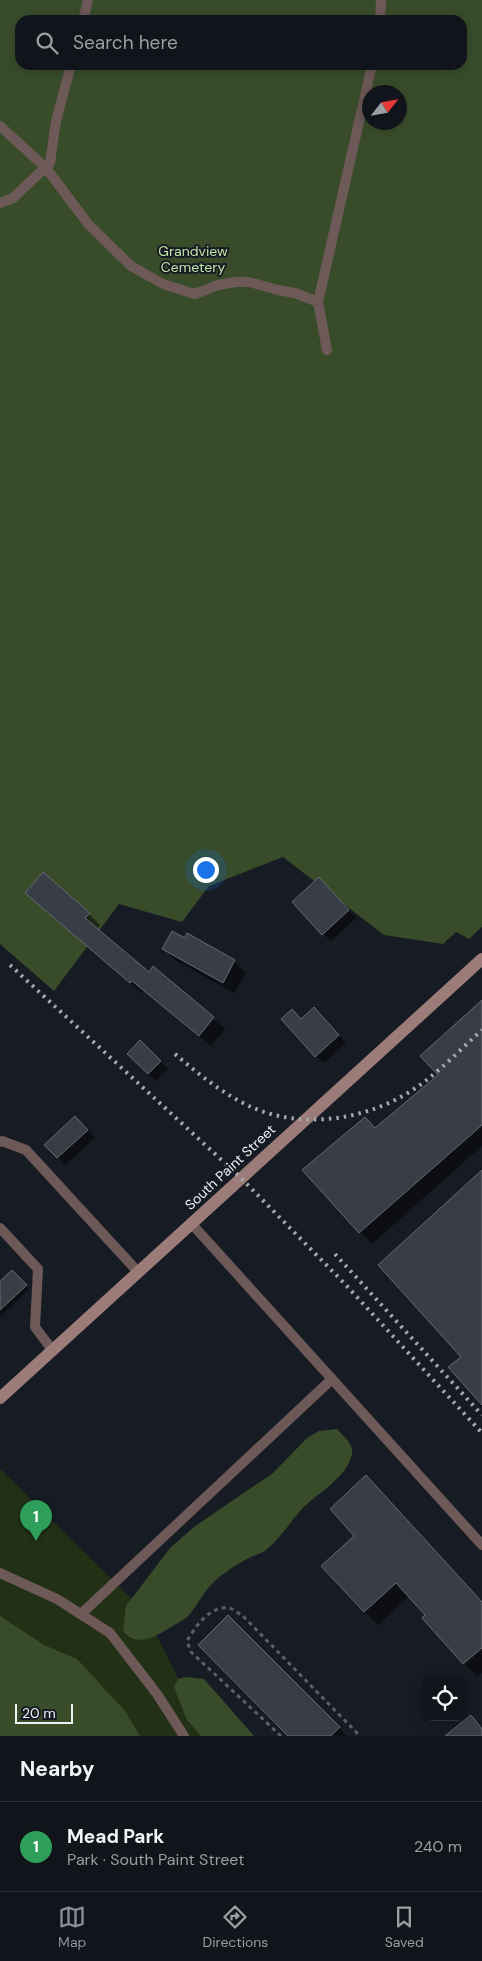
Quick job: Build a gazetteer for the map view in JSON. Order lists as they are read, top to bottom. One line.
{"streets":{"main road":["South Paint Street"]},"parks":["Grandview Cemetery"],"scale_bar":"20 m","north":"top right","page":{"search":"Search here","pins":"1","scale":"20 m","heading":"Nearby","list":[{"mark":"1","name":"Mead Park","note":"Park · South Paint Street","value":"240 m"}],"nav":["Map","Directions","Saved"]}}
